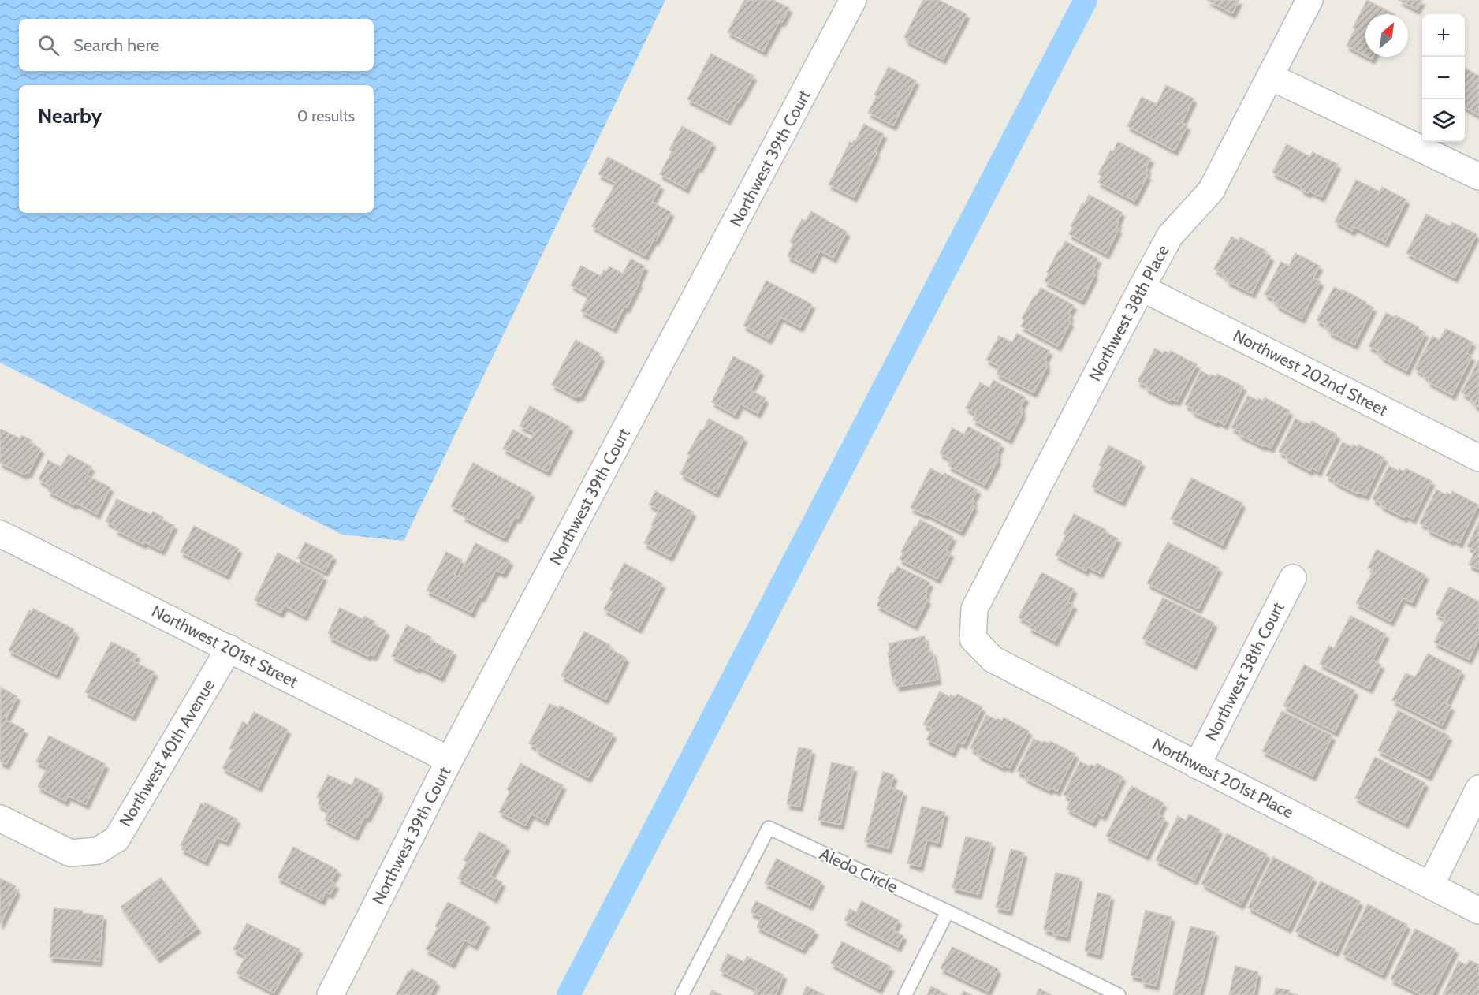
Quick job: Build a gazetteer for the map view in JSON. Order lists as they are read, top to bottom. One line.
{"streets":{"street":["Northwest 39th Court","Northwest 38th Place","Northwest 202nd Street","Northwest 201st Street","Northwest 38th Court","Northwest 40th Avenue","Northwest 201st Place"],"lane":["Aledo Circle"]},"crossings":[["Northwest 39th Court","Northwest 201st Street"],["Northwest 38th Place","Northwest 202nd Street"],["Northwest 38th Place","Northwest 201st Place"],["Northwest 201st Street","Northwest 40th Avenue"],["Northwest 38th Court","Northwest 201st Place"]],"north":"top right","page":{"map_buttons":["+","−"],"search":"Search here","heading":["Nearby","0 results"]}}
